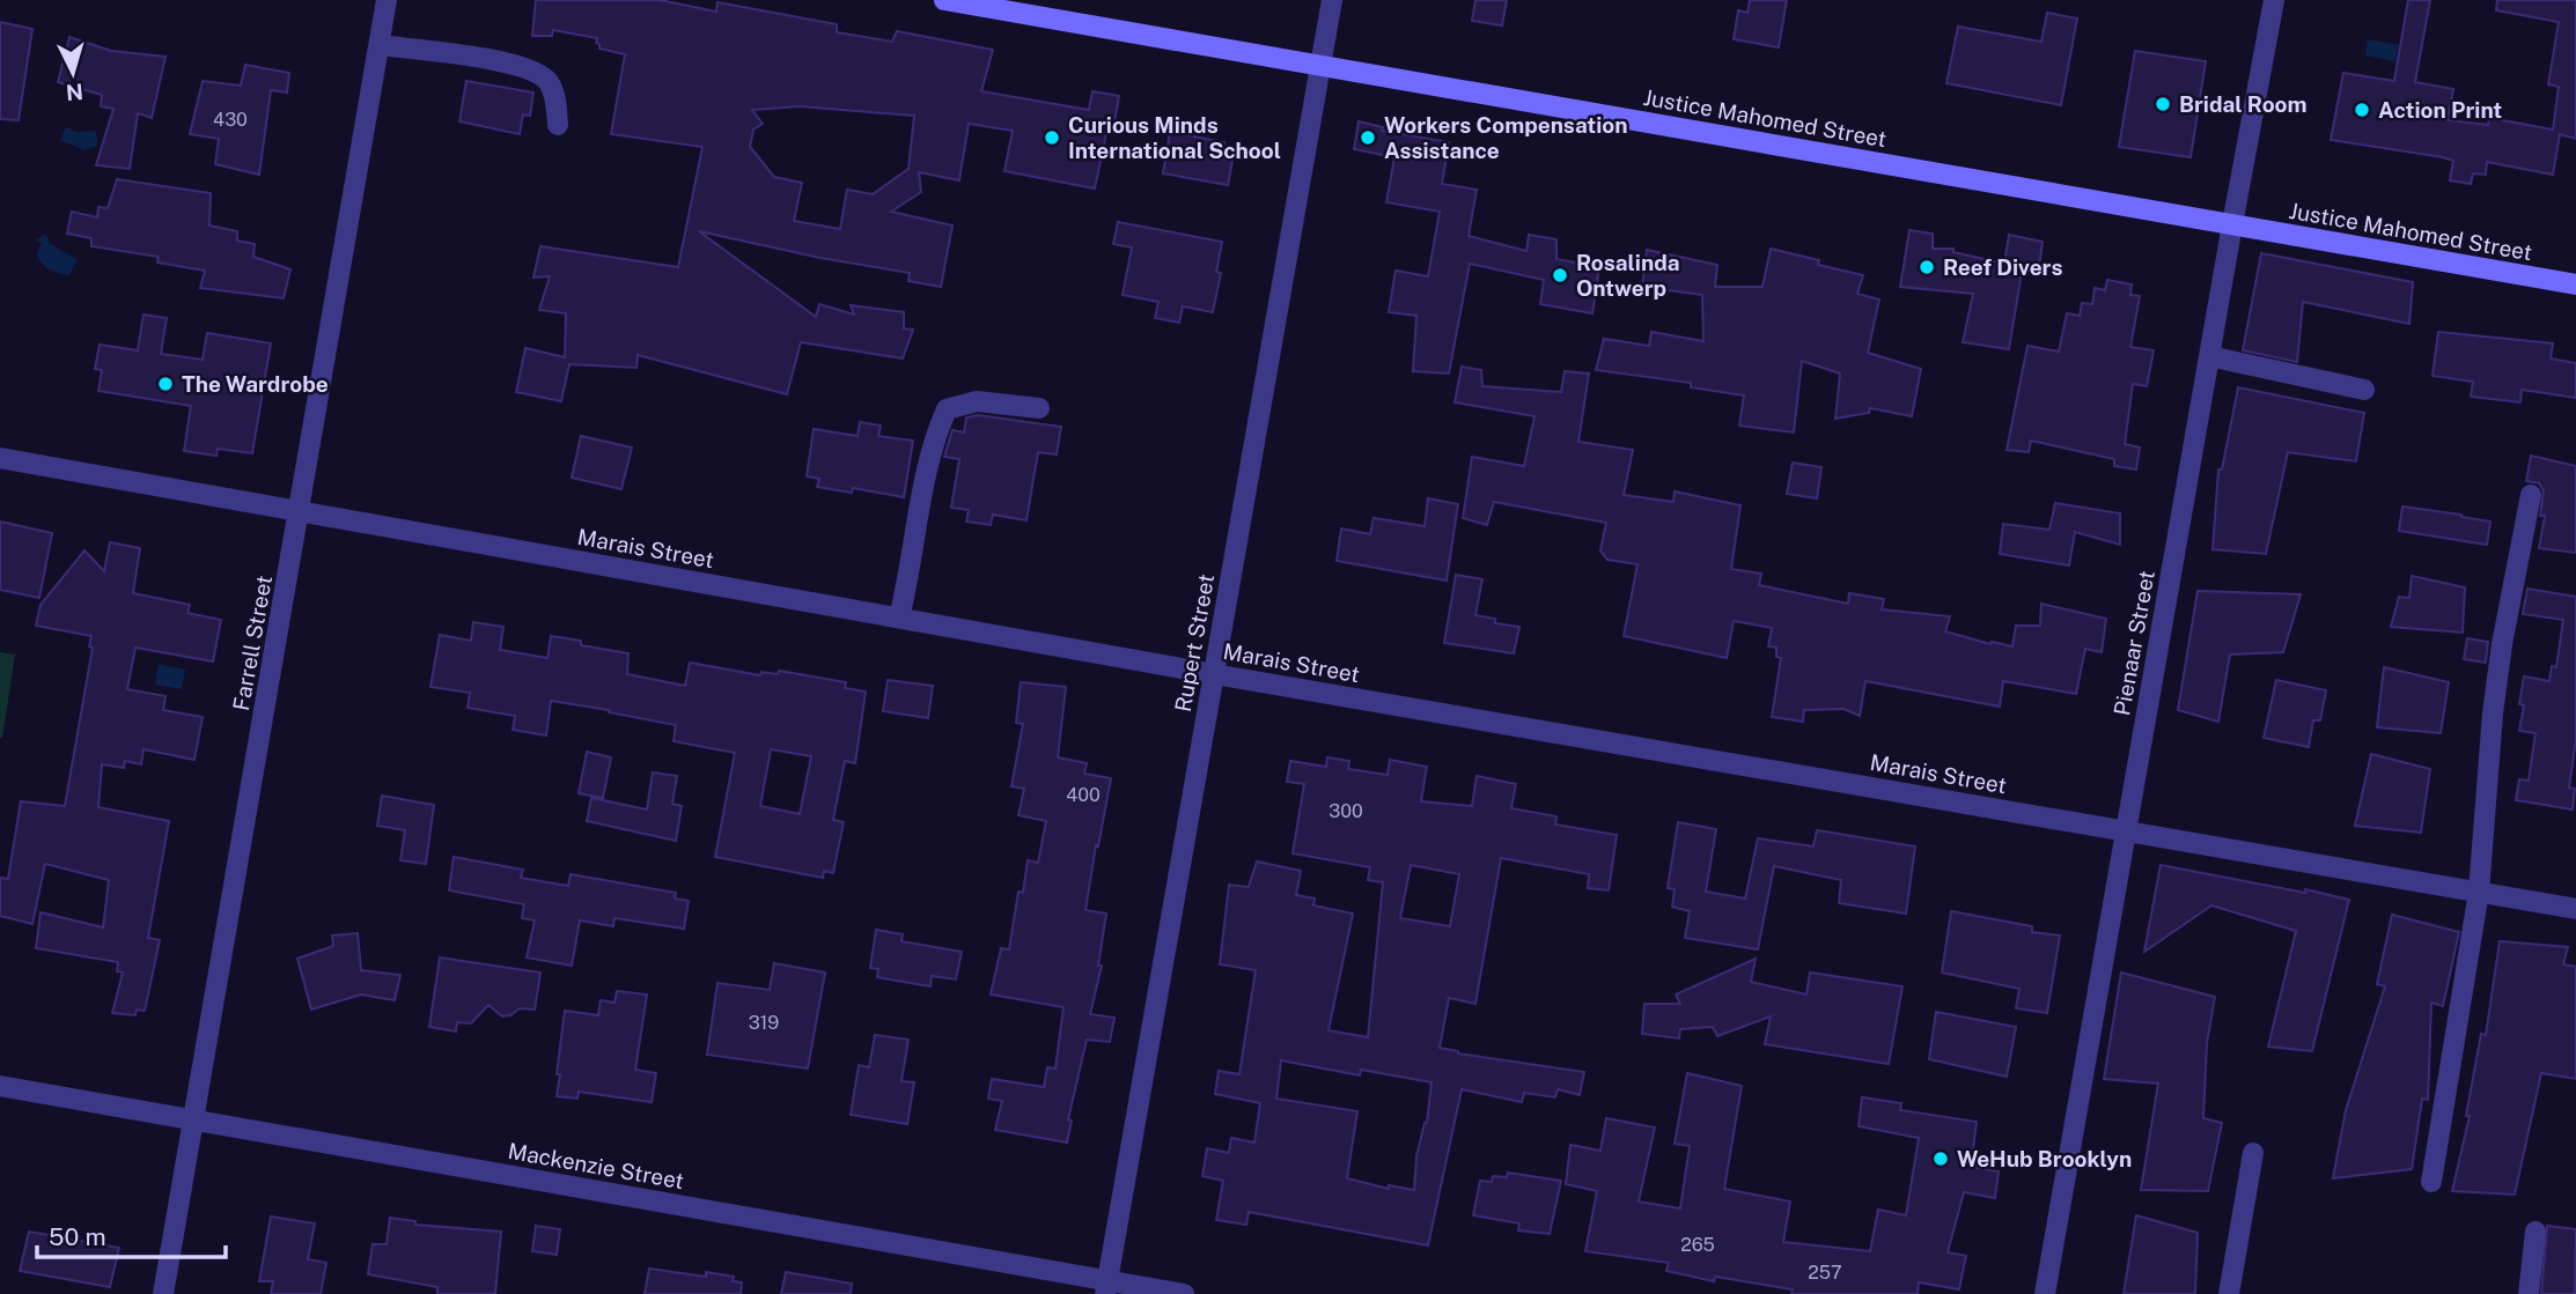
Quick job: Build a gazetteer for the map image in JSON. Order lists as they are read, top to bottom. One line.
{"streets":{"main road":["Justice Mahomed Street"],"street":["Marais Street","Farrell Street","Rupert Street","Pienaar Street","Mackenzie Street"]},"crossings":[["Justice Mahomed Street","Rupert Street"],["Justice Mahomed Street","Pienaar Street"],["Marais Street","Farrell Street"],["Marais Street","Rupert Street"],["Marais Street","Pienaar Street"],["Farrell Street","Mackenzie Street"],["Rupert Street","Mackenzie Street"]],"places":["Bridal Room","Action Print","Curious Minds International School","Workers Compensation Assistance","Reef Divers","Rosalinda Ontwerp","The Wardrobe","WeHub Brooklyn"],"house_numbers":["430","400","300","319","265","257"],"scale_bar":"50 m","north":"bottom"}
